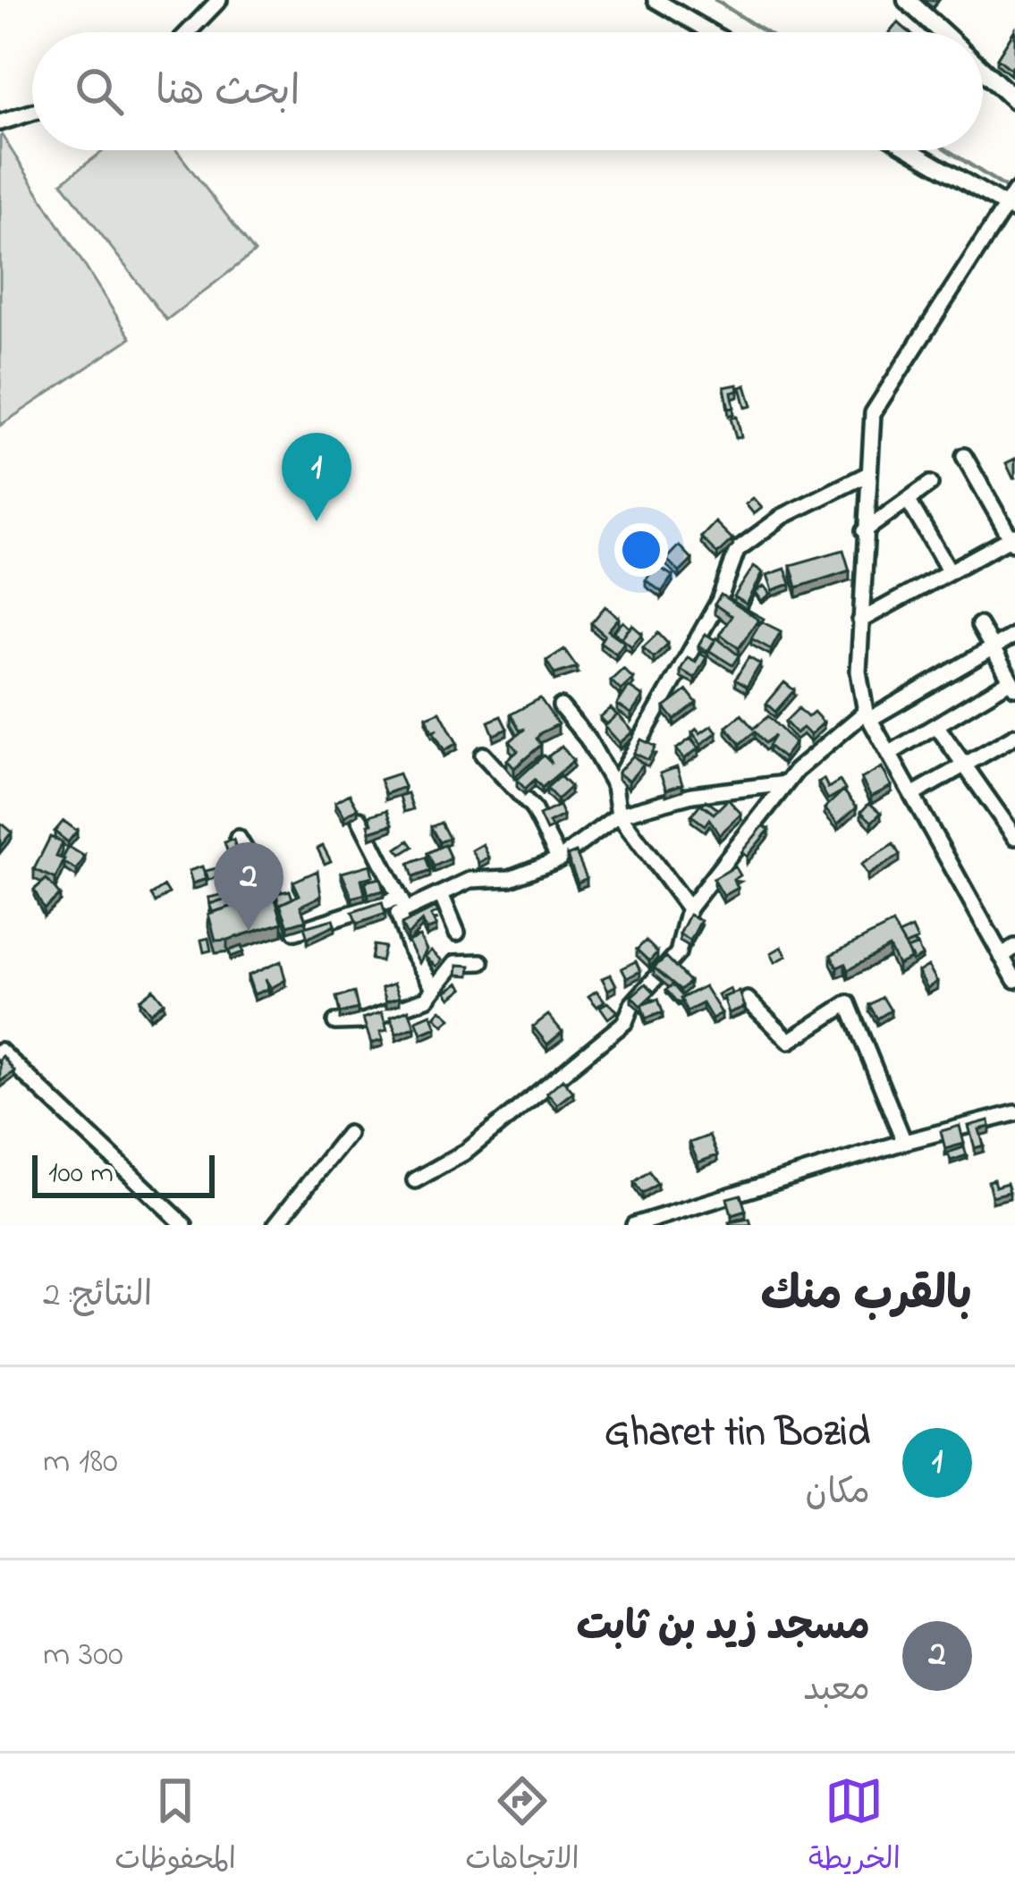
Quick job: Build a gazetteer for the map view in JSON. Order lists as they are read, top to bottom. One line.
{"scale_bar":"100 m","page":{"search":"ابحث هنا","pins":["1","2"],"scale":"100 m","heading":["بالقرب منك","النتائج: 2"],"list":[{"mark":"1","name":"Gharet tin Bozid","note":"مكان","value":"180 m"},{"mark":"2","name":"مسجد زيد بن ثابت","note":"معبد","value":"300 m"}],"nav":["الخريطة","الاتجاهات","المحفوظات"]}}
